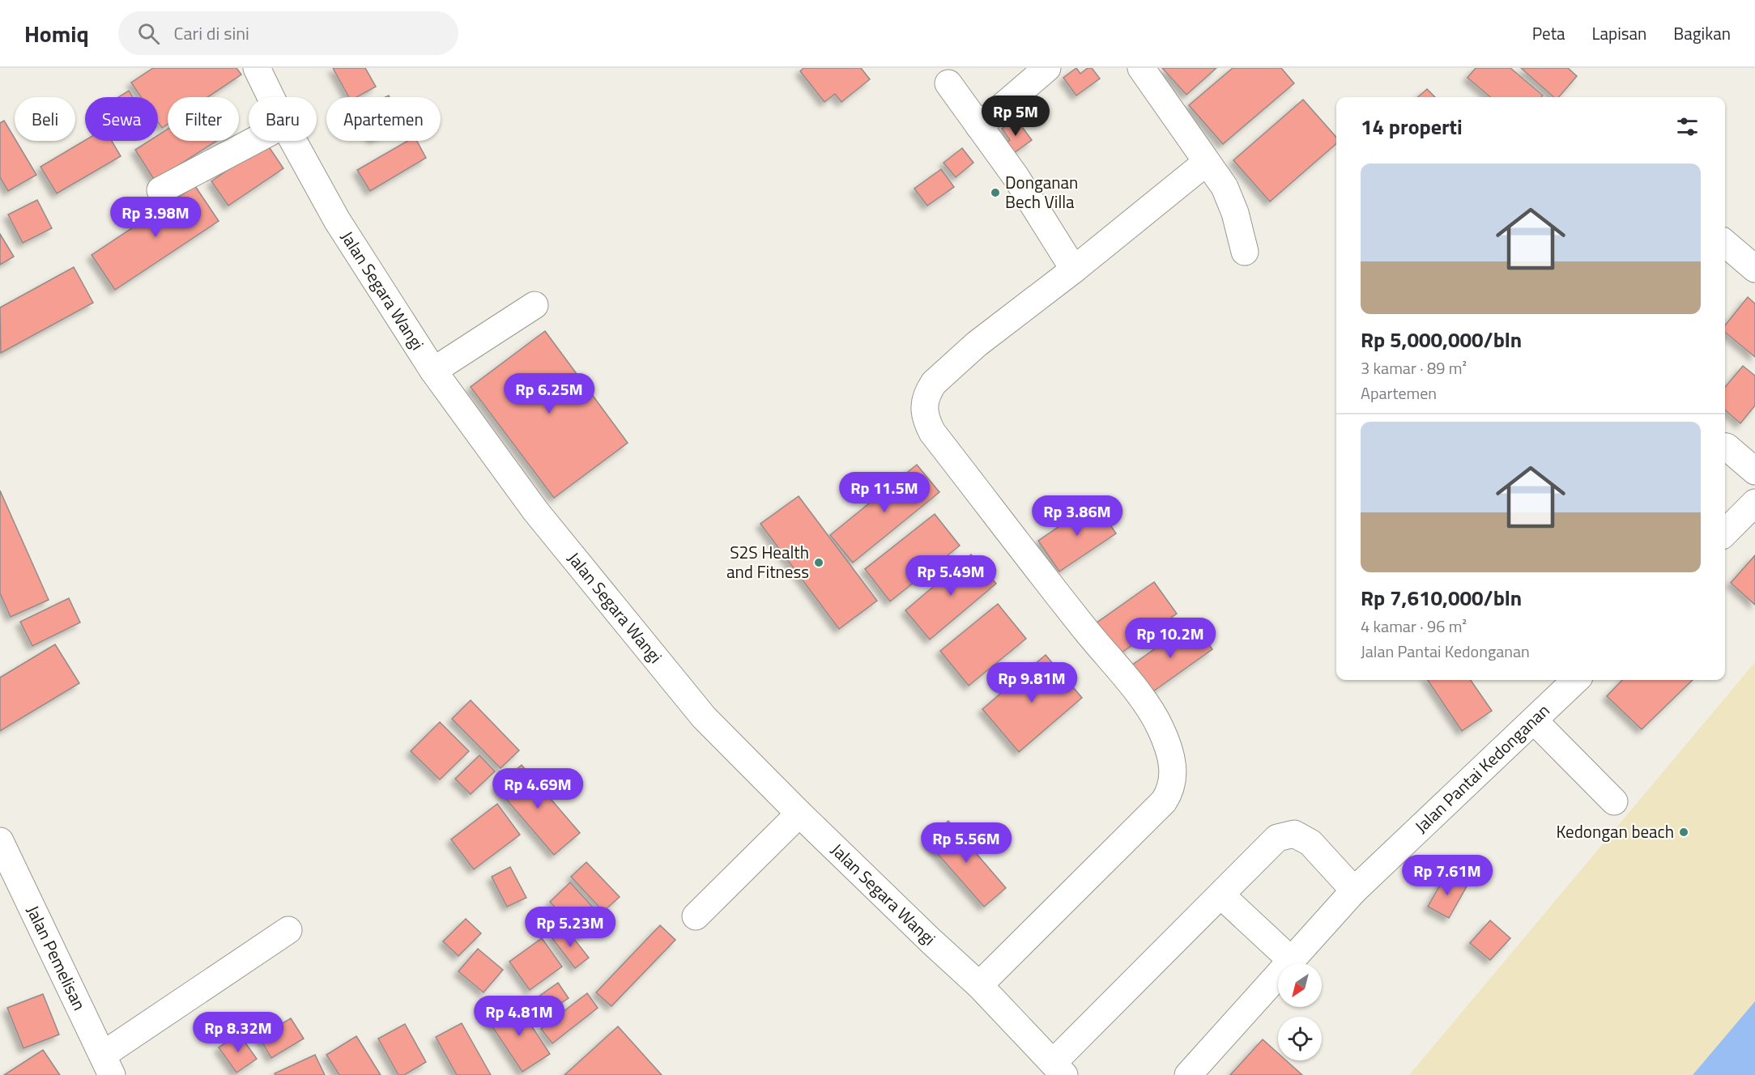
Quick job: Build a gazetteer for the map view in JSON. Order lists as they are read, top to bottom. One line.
{"streets":{"street":["Jalan Segara Wangi","Jalan Pantai Kedonganan","Jalan Pemelisan"]},"places":["Donganan Bech Villa","S2S Health and Fitness","Kedongan beach"],"north":"bottom left","page":{"header":"Homiq","search":"Cari di sini","nav":["Peta","Lapisan","Bagikan"],"price":["Rp 5M","Rp 3.98M","Rp 6.25M","Rp 11.5M","Rp 3.86M","Rp 5.49M","Rp 10.2M","Rp 9.81M","Rp 4.69M","Rp 5.56M","Rp 7.61M","Rp 5.23M","Rp 4.81M","Rp 8.32M"],"chip":["Beli","Sewa","Filter","Baru","Apartemen"],"heading":"14 properti","list":[{"name":"Rp 5,000,000/bln","note":"3 kamar · 89 m² · Apartemen"},{"name":"Rp 7,610,000/bln","note":"4 kamar · 96 m² · Jalan Pantai Kedonganan"}]}}
